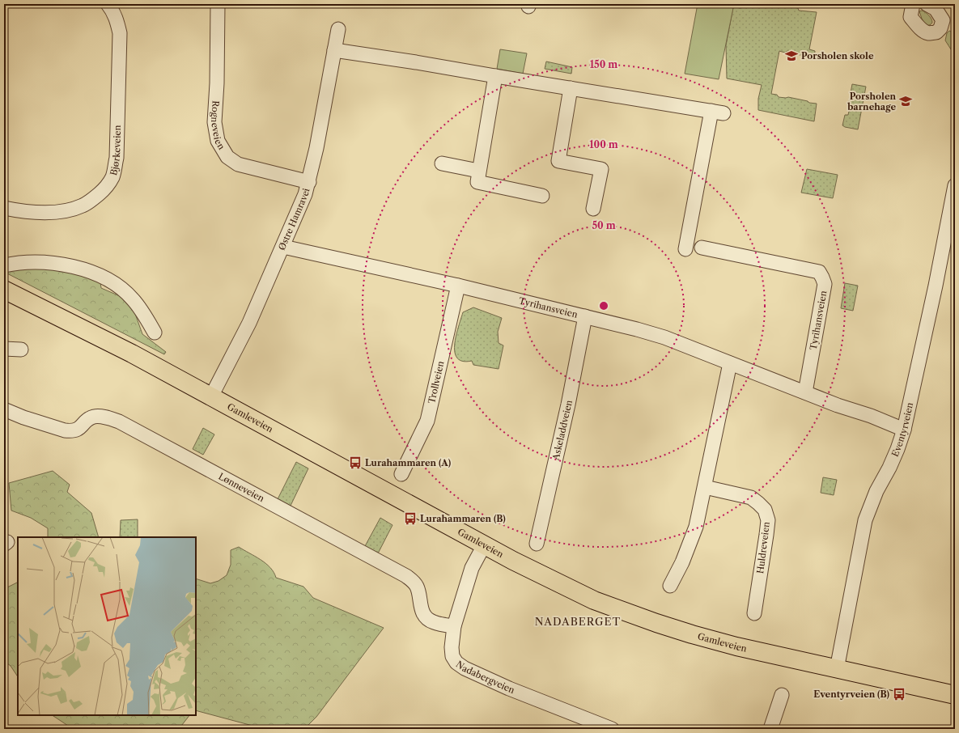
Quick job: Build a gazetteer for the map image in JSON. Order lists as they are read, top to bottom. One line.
{"streets":{"main road":["Gamleveien"],"street":["Rogneveien","Bjørkeveien","Østre Hamravei","Tyrihansveien","Trollveien","Eventyrveien","Askeladdveien","Lønneveien","Huldreveien","Nadabergveien"]},"crossings":[["Rogneveien","Østre Hamravei"],["Østre Hamravei","Tyrihansveien"],["Østre Hamravei","Gamleveien"],["Tyrihansveien","Trollveien"],["Tyrihansveien","Eventyrveien"],["Tyrihansveien","Askeladdveien"],["Gamleveien","Eventyrveien"],["Gamleveien","Nadabergveien"],["Lønneveien","Nadabergveien"]],"districts":["NADABERGET"],"places":{"school or university":["Porsholen skole","Porsholen barnehage"],"bus stop":["Lurahammaren (A)","Lurahammaren (B)","Eventyrveien (B)"]},"rings":["150 m","100 m","50 m"]}
